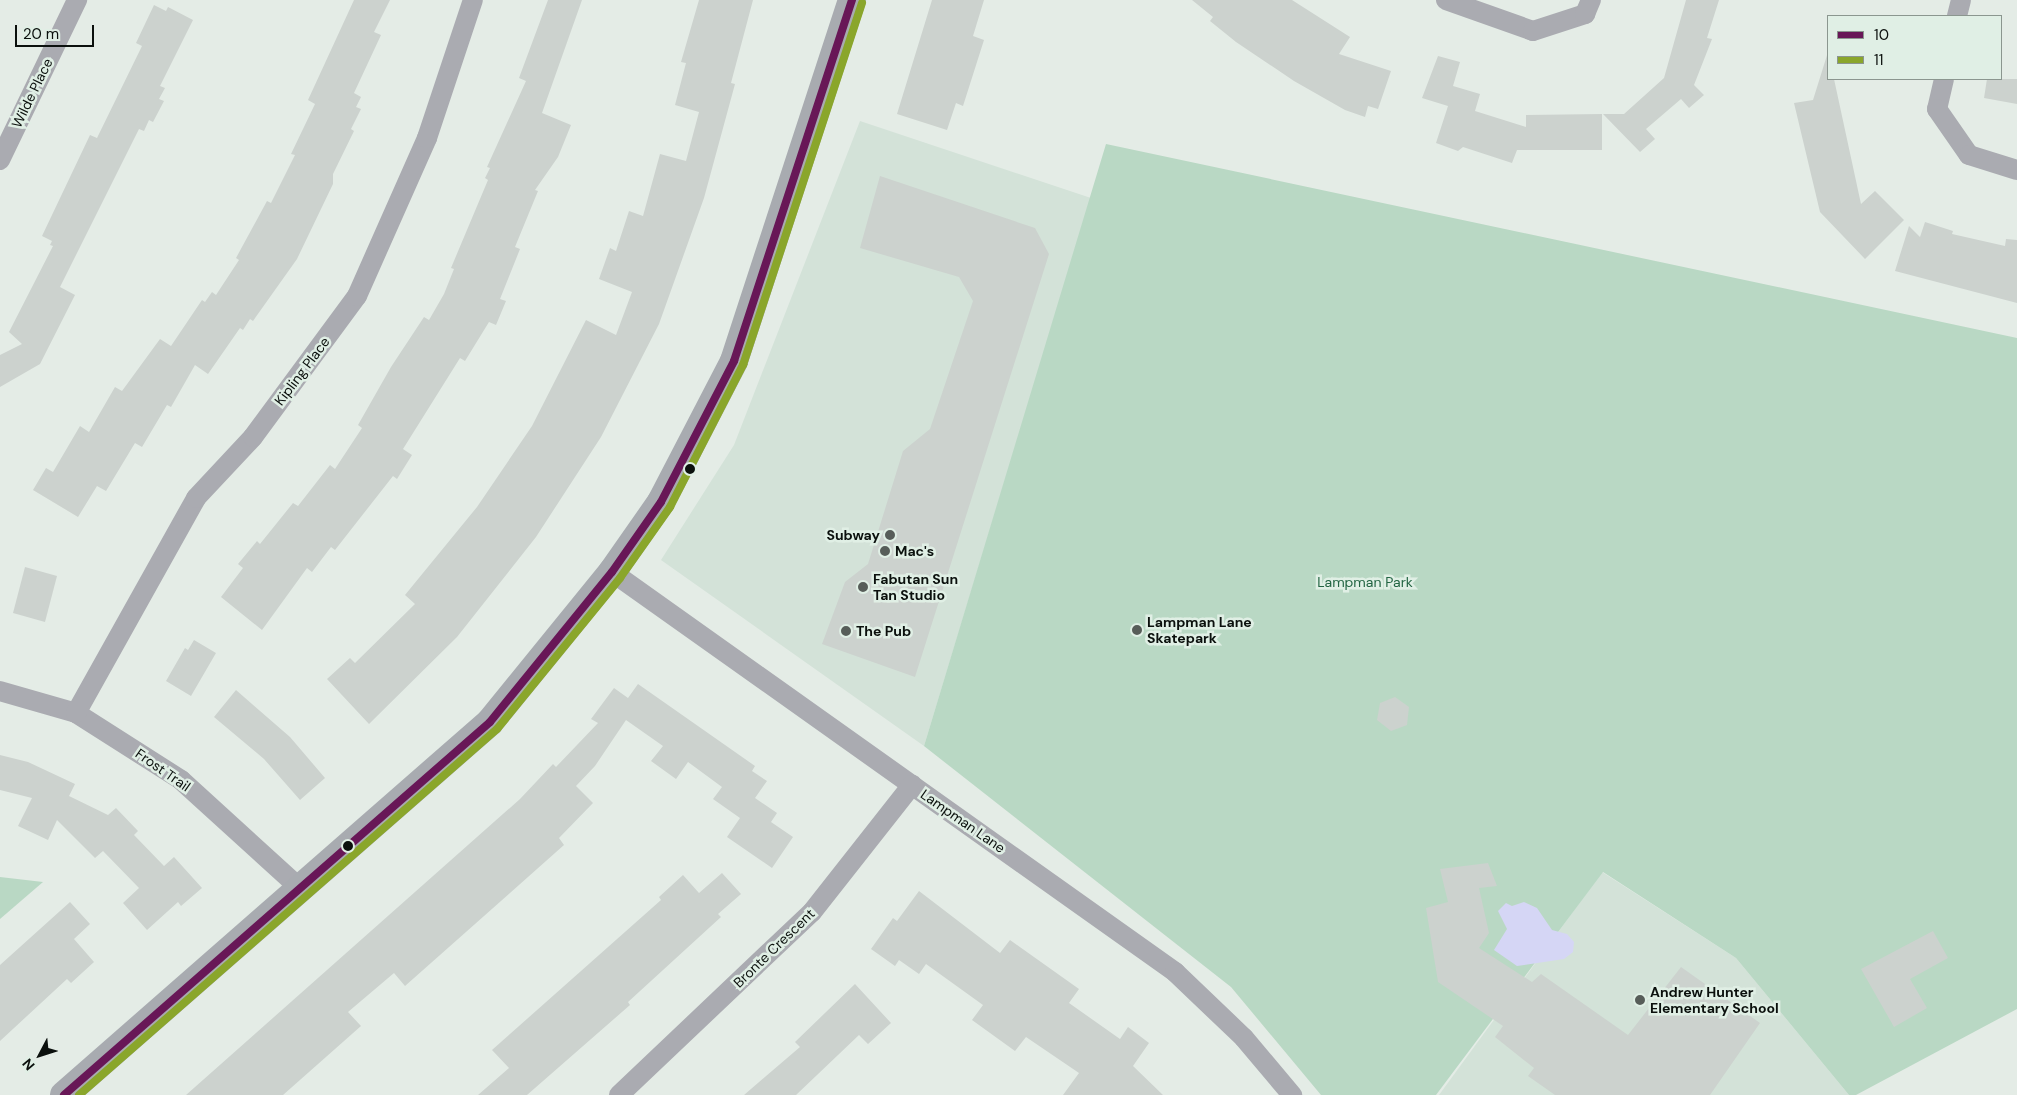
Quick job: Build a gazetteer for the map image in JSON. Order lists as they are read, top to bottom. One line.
{"streets":{"street":["Wilde Place","Kipling Place","Frost Trail","Lampman Lane","Bronte Crescent"]},"crossings":[["Kipling Place","Frost Trail"],["Lampman Lane","Bronte Crescent"]],"parks":["Lampman Park"],"places":["Subway","Mac's","Fabutan Sun Tan Studio","Lampman Lane Skatepark","The Pub","Andrew Hunter Elementary School"],"lines":["transit line 10","transit line 11"],"legend":["10","11"],"scale_bar":"20 m","north":"bottom left"}
